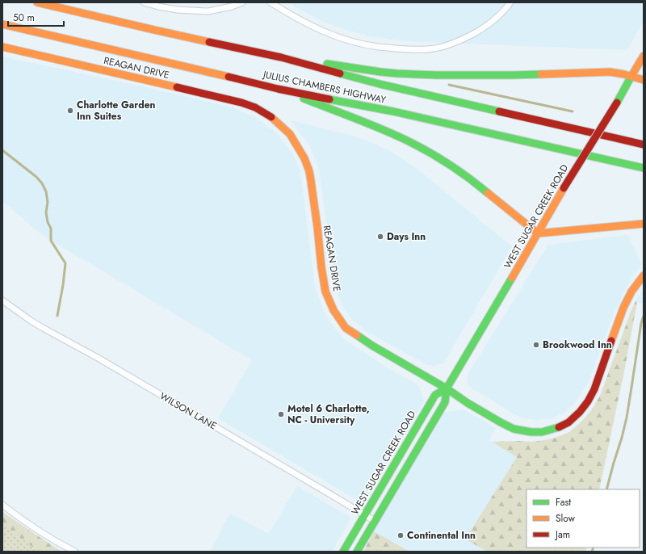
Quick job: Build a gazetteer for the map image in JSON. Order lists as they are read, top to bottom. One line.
{"streets":{"main road":["REAGAN DRIVE","JULIUS CHAMBERS HIGHWAY","WEST SUGAR CREEK ROAD"],"street":["WILSON LANE"]},"crossings":[["REAGAN DRIVE","WEST SUGAR CREEK ROAD"],["WEST SUGAR CREEK ROAD","WILSON LANE"]],"places":["Charlotte Garden Inn Suites","Days Inn","Brookwood Inn","Motel 6 Charlotte, NC - University","Continental Inn"],"legend":["Fast","Slow","Jam"],"scale_bar":"50 m"}
